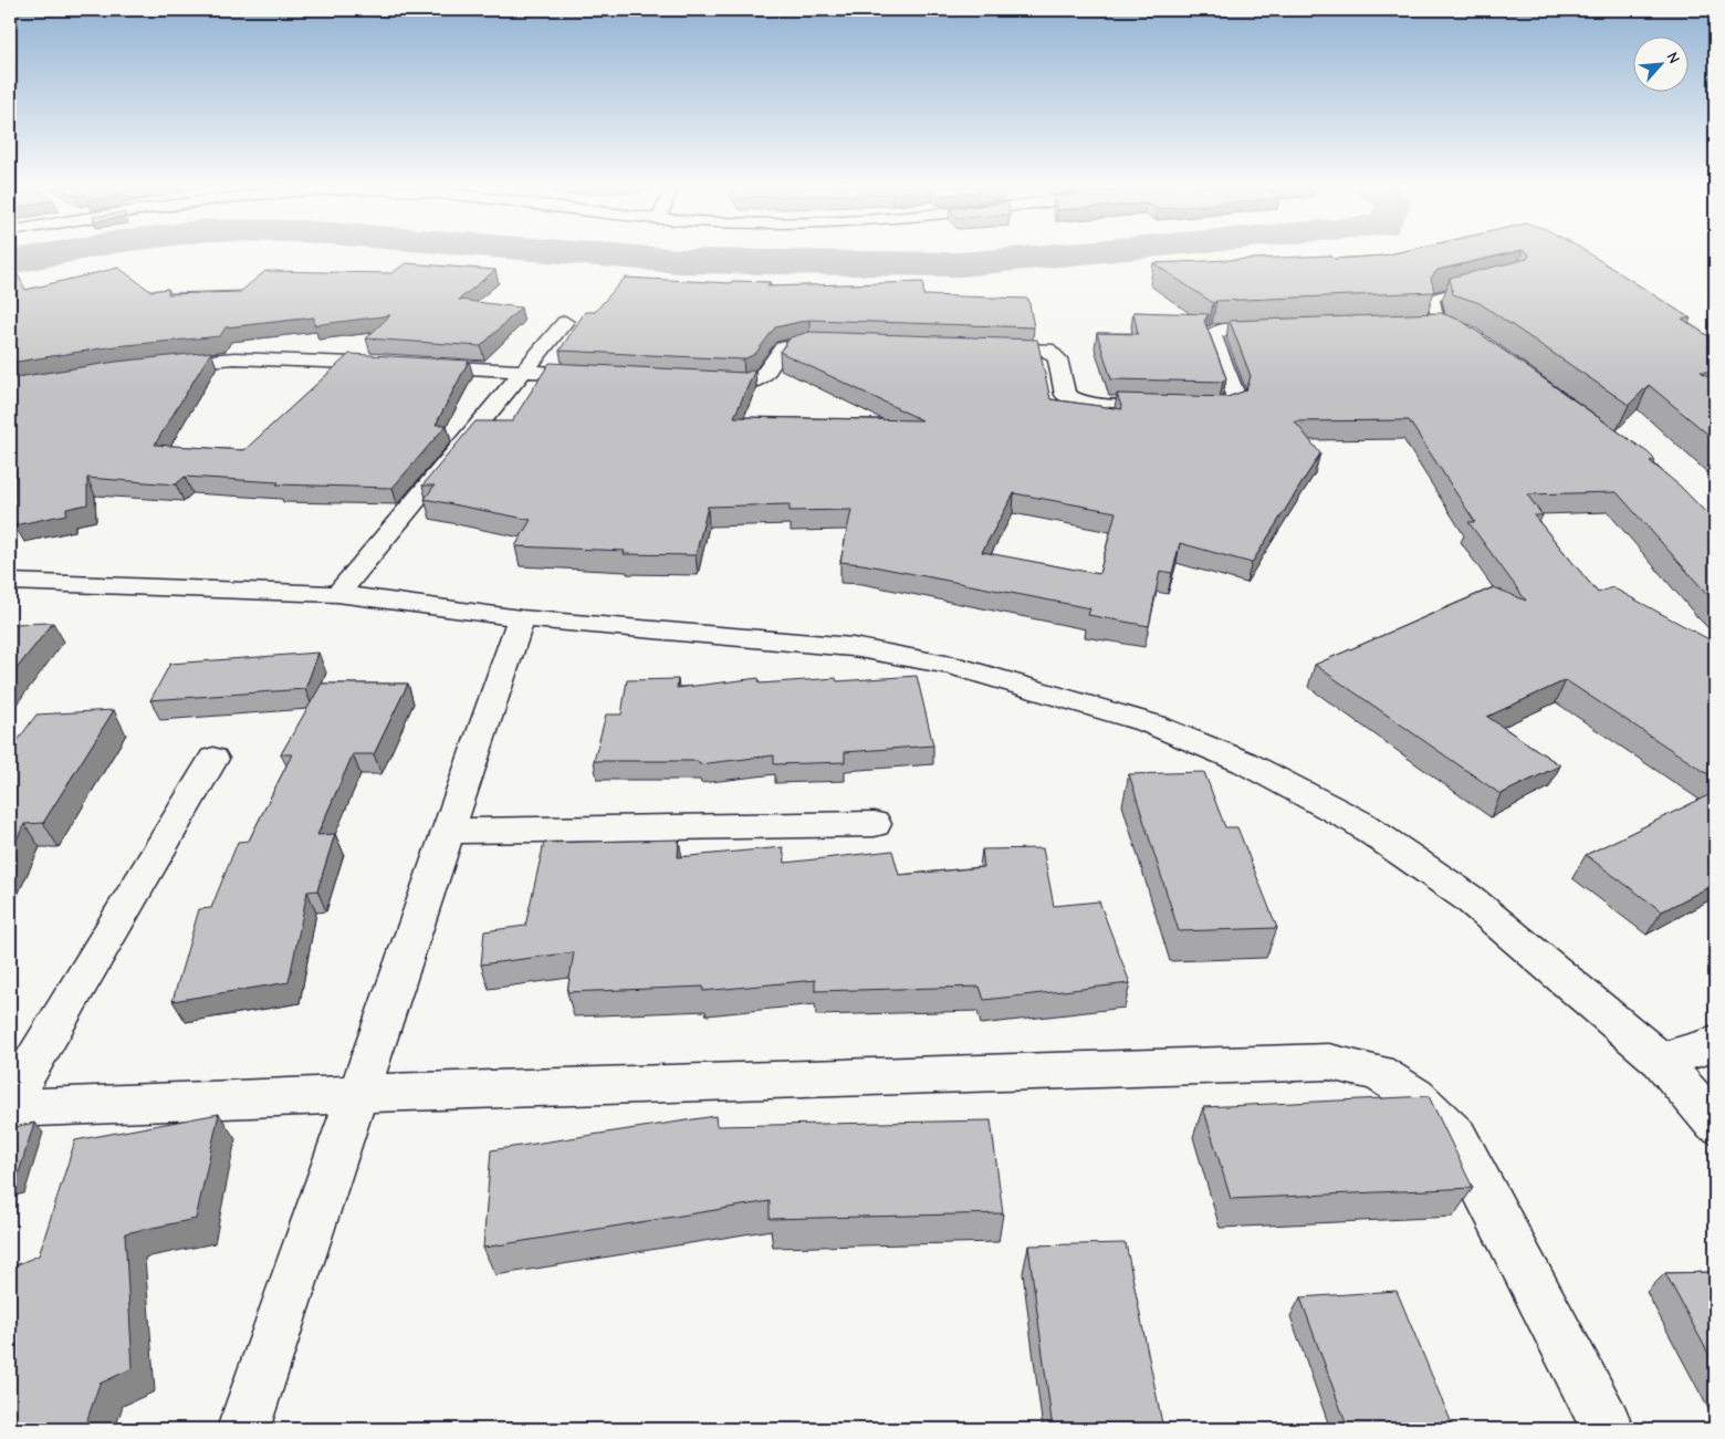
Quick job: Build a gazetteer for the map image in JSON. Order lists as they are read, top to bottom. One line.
{"north":"top right"}
